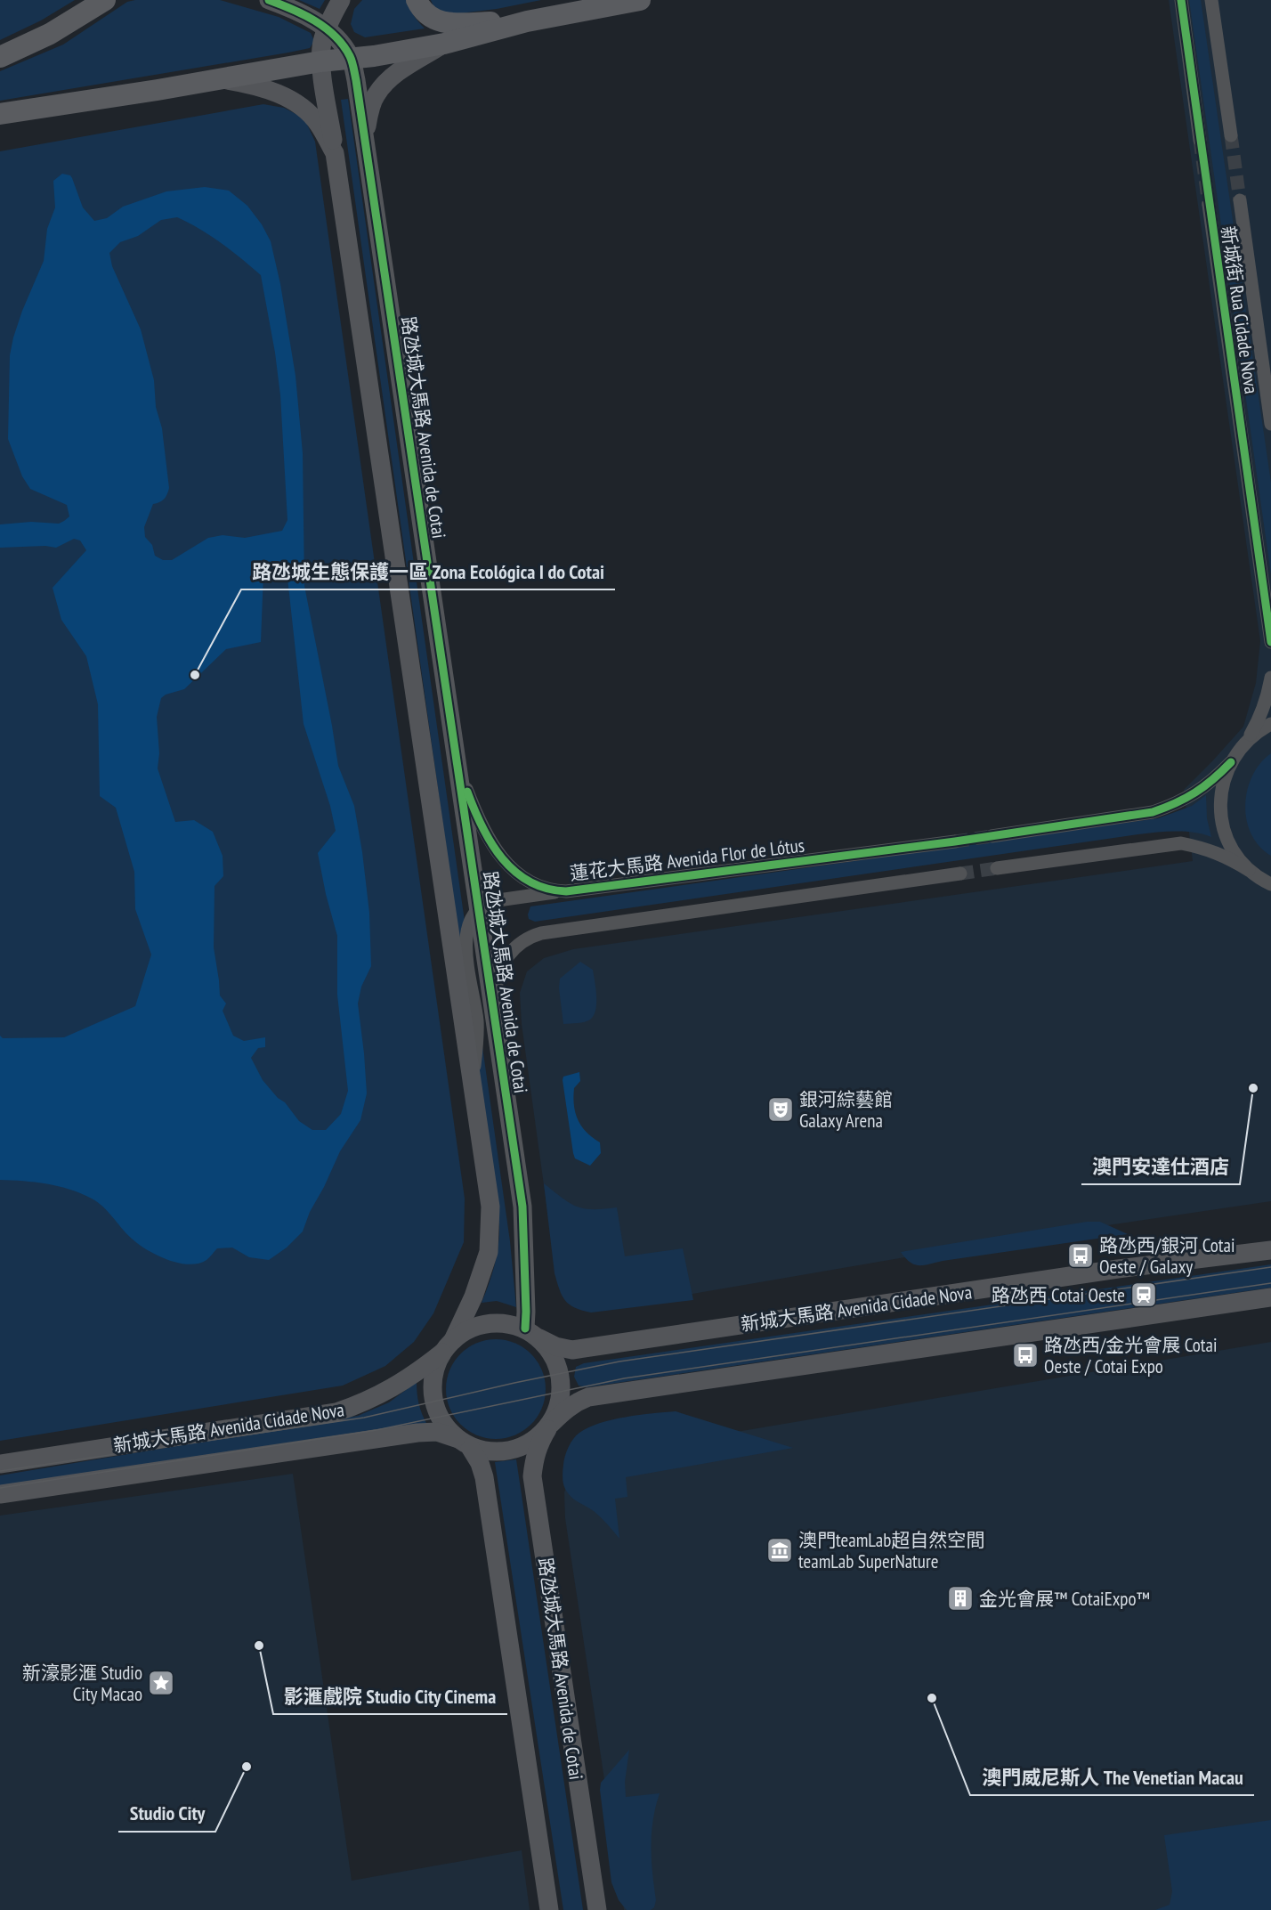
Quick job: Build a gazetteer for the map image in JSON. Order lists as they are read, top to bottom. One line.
{"streets":{"street":["新城街 Rua Cidade Nova","路氹城大馬路 Avenida de Cotai","蓮花大馬路 Avenida Flor de Lótus","新城大馬路 Avenida Cidade Nova"]},"crossings":[["路氹城大馬路 Avenida de Cotai","蓮花大馬路 Avenida Flor de Lótus"],["路氹城大馬路 Avenida de Cotai","新城大馬路 Avenida Cidade Nova"]],"places":{"other":["路氹城生態保護一區 Zona Ecológica I do Cotai","澳門安達仕酒店","影滙戲院 Studio City Cinema","澳門威尼斯人 The Venetian Macau","Studio City"],"theatre":["銀河綜藝館 Galaxy Arena"],"bus stop":["路氹西/銀河 Cotai Oeste / Galaxy","路氹西/金光會展 Cotai Oeste / Cotai Expo"],"station":["路氹西 Cotai Oeste"],"museum":["澳門teamLab超自然空間 teamLab SuperNature"],"building":["金光會展™ CotaiExpo™"],"place":["新濠影滙 Studio City Macao"]}}
